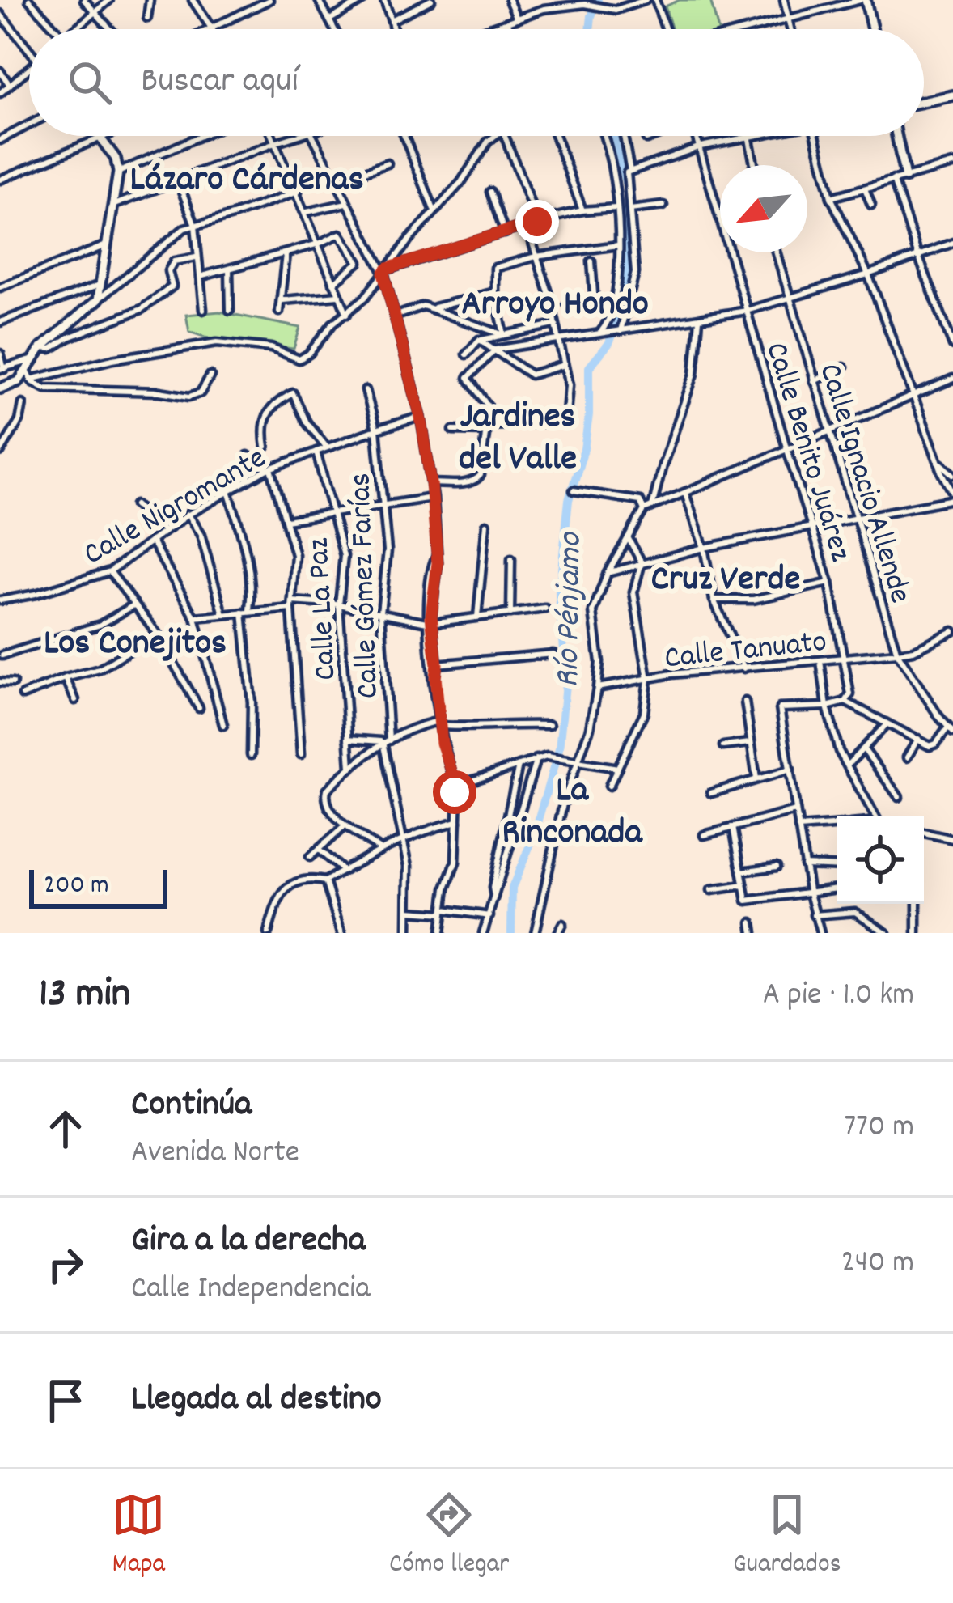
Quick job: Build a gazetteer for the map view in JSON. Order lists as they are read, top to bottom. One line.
{"streets":{"street":["Calle Benito Juárez","Calle Ignacio Allende","Calle Nigromante","Calle Gómez Farías","Calle La Paz","Calle Tanuato"]},"crossings":[["Calle Benito Juárez","Calle Tanuato"],["Calle Ignacio Allende","Calle Tanuato"],["Calle Nigromante","Calle Gómez Farías"],["Calle Nigromante","Calle La Paz"]],"districts":["Lázaro Cárdenas","Arroyo Hondo","Jardines del Valle","Cruz Verde","Los Conejitos","La Rinconada"],"water":["Río Pénjamo"],"scale_bar":"200 m","north":"bottom left","page":{"search":"Buscar aquí","scale":"200 m","heading":["13 min","A pie · 1.0 km"],"list":[["Continúa","Avenida Norte","770 m"],["Gira a la derecha","Calle Independencia","240 m"],"Llegada al destino"],"nav":["Mapa","Cómo llegar","Guardados"]}}
